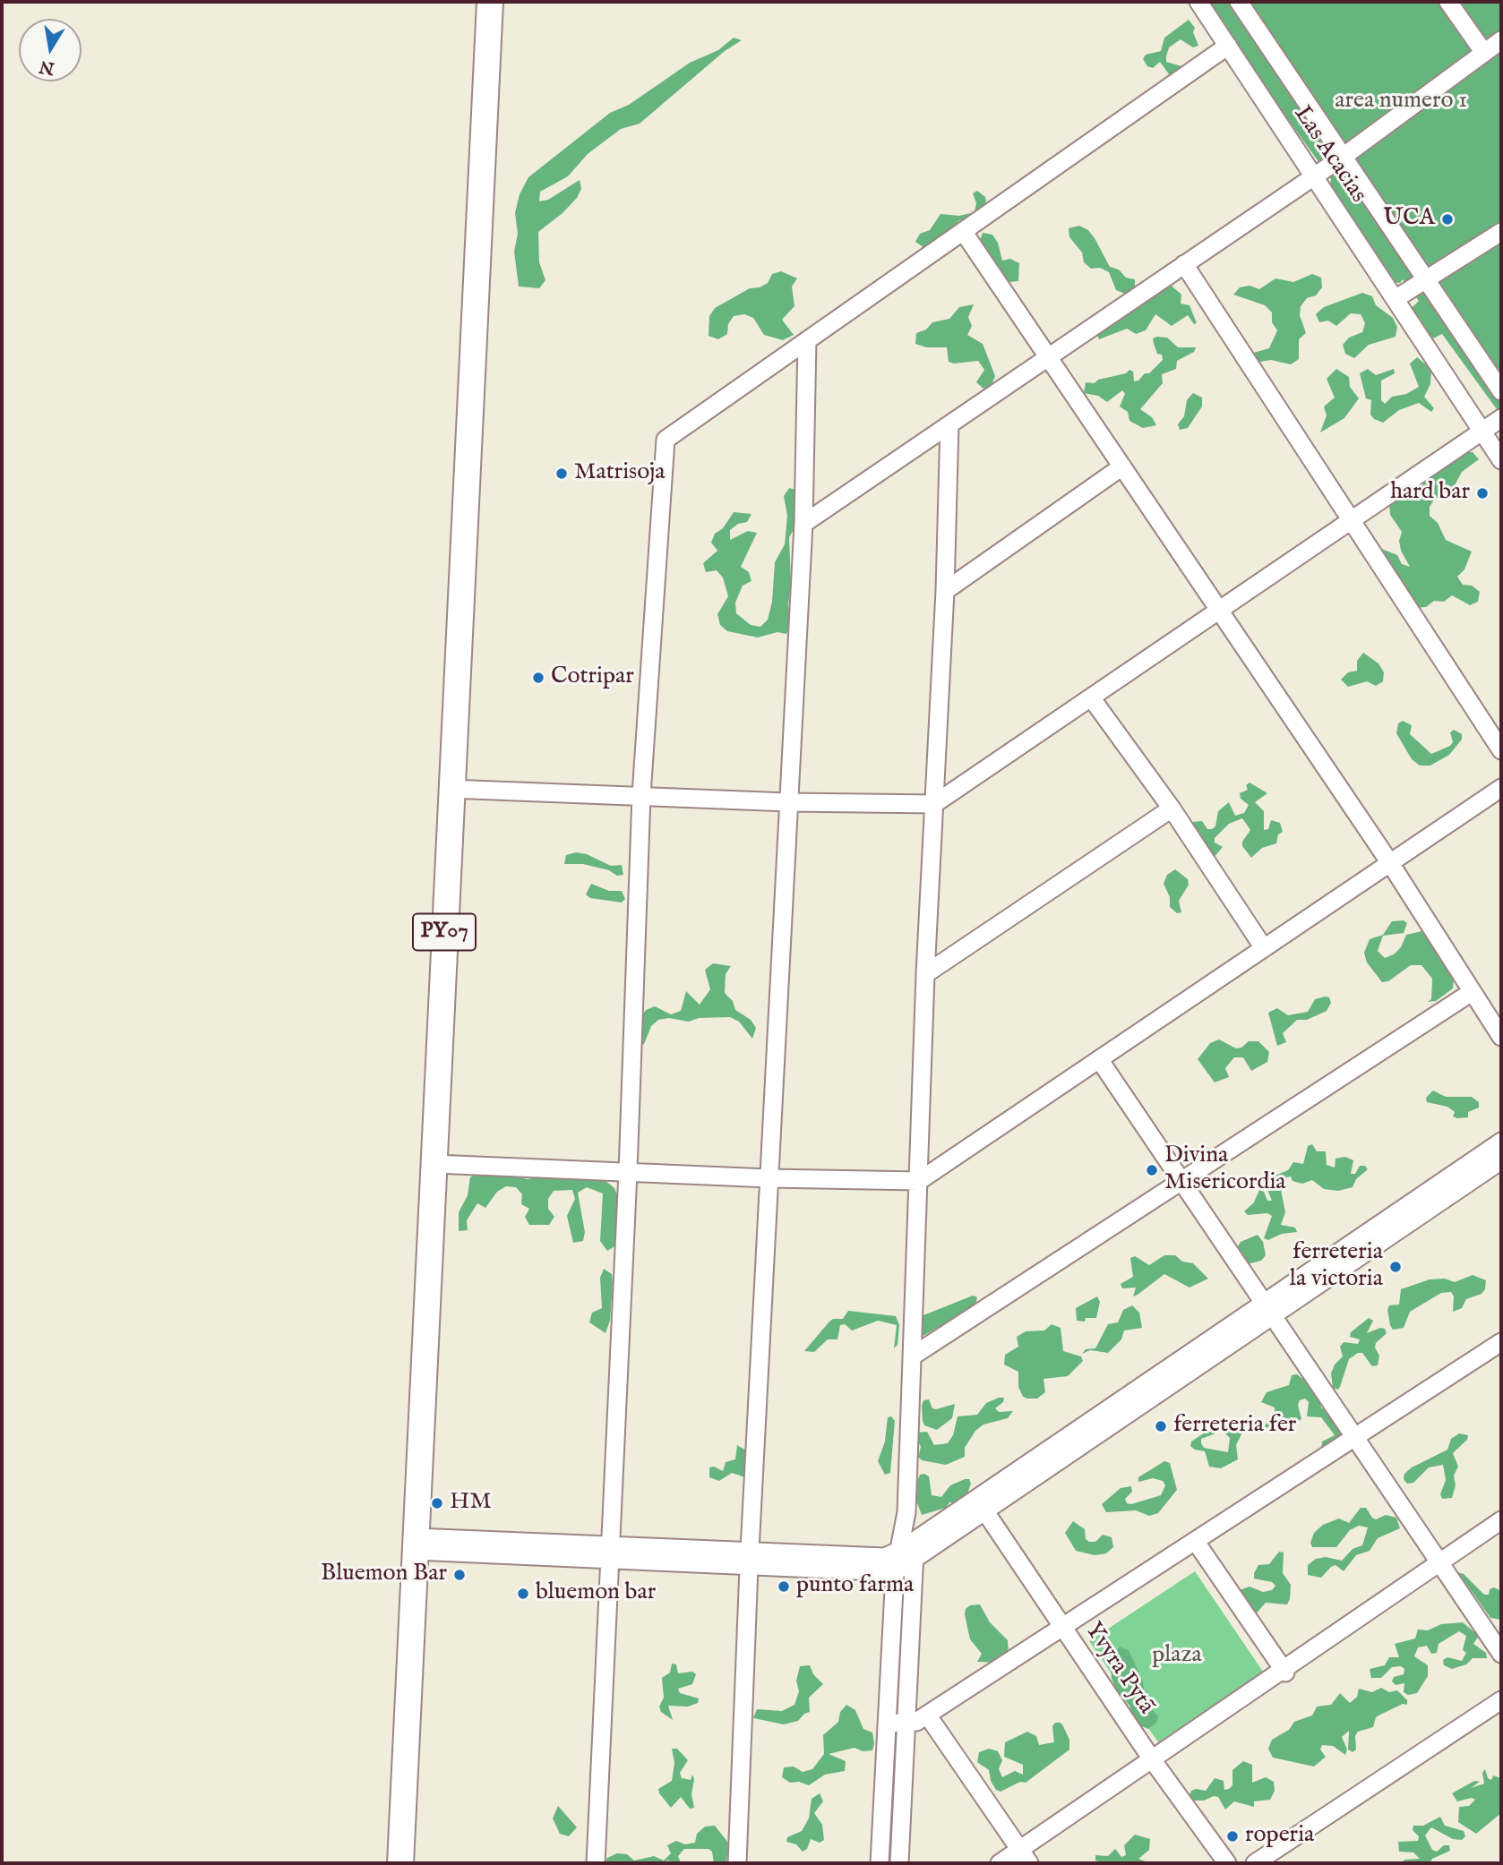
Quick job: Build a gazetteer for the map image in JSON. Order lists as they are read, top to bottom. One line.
{"streets":{"highway":["PY07"],"street":["Las Acacias","Yvyra Pytã"]},"parks":["area numero 1","plaza"],"places":["UCA","Matrisoja","hard bar","Cotripar","Divina Misericordia","ferreteria la victoria","ferreteria fer","HM","Bluemon Bar","punto farma","bluemon bar","roperia"],"north":"bottom"}
